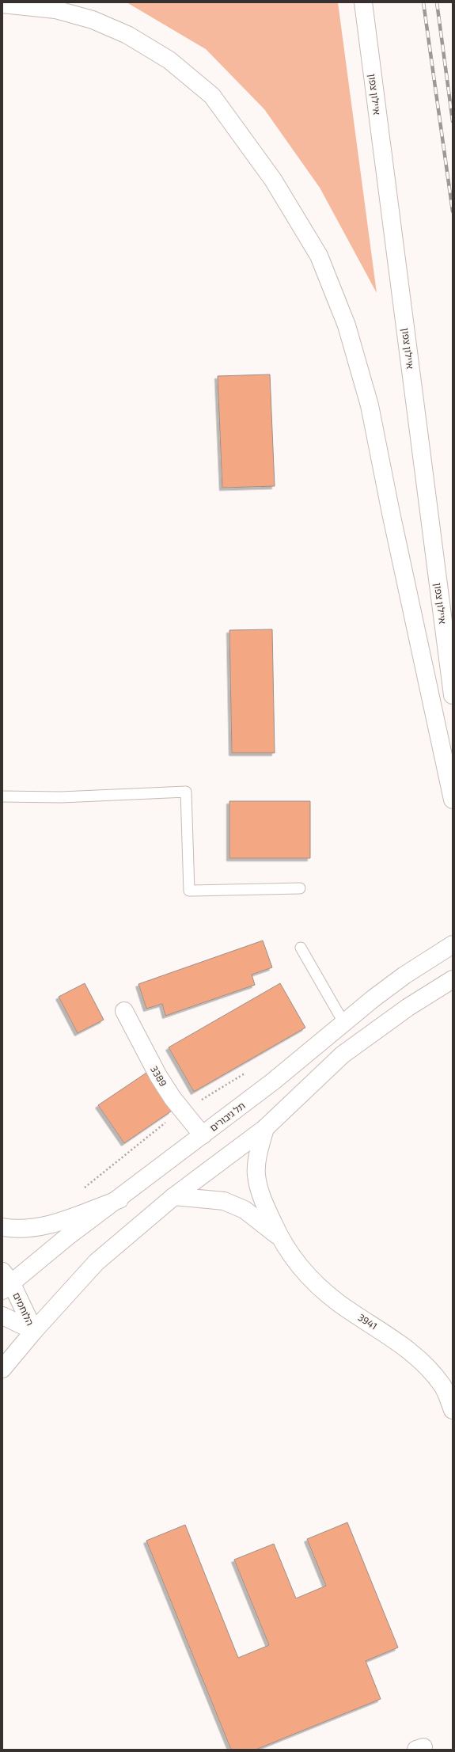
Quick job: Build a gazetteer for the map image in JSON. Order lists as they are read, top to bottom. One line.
{"streets":{"main road":["איילון צפון","3389","תל גיבורים","הלוחמים","3941"]},"crossings":[["3389","תל גיבורים"],["תל גיבורים","הלוחמים"]]}
